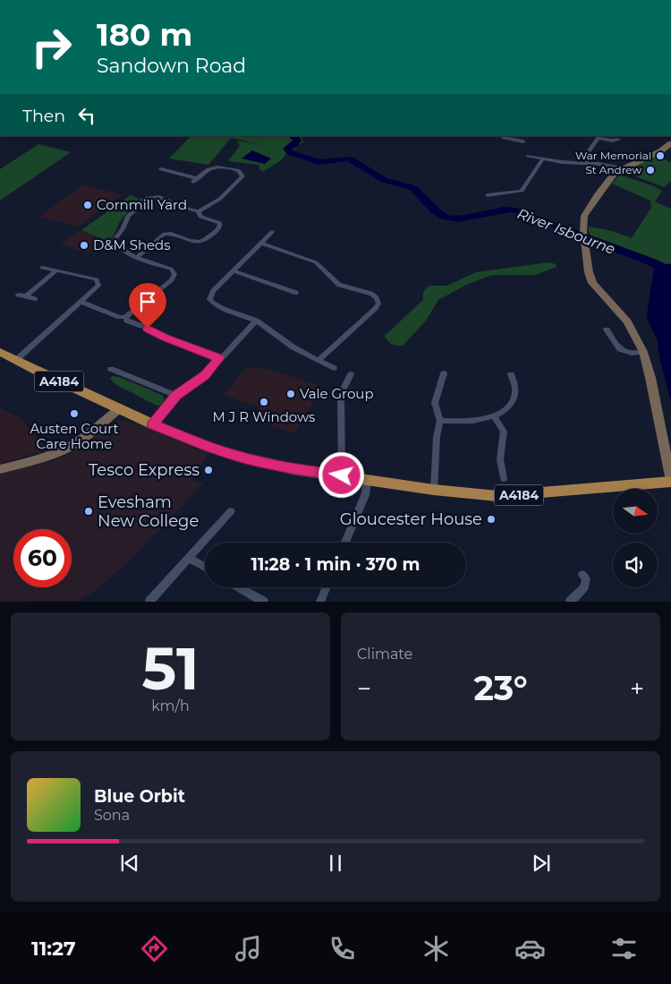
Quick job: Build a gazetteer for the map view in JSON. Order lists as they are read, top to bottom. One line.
{"streets":{"main road":["A4184"]},"water":["River Isbourne"],"places":["War Memorial","St Andrew","Cornmill Yard","D&M Sheds","Vale Group","M J R Windows","Austen Court Care Home","Tesco Express","Evesham New College","Gloucester House"],"north":"right","page":{"turn":["180 m","Sandown Road"],"then":"Then","limit":"60","trip":"11:28 · 1 min · 370 m","tile":[["51","km/h"],"Climate"],"heat":["−","23°","+"],"song":["Blue Orbit","Sona"],"tabs":"11:27"}}
